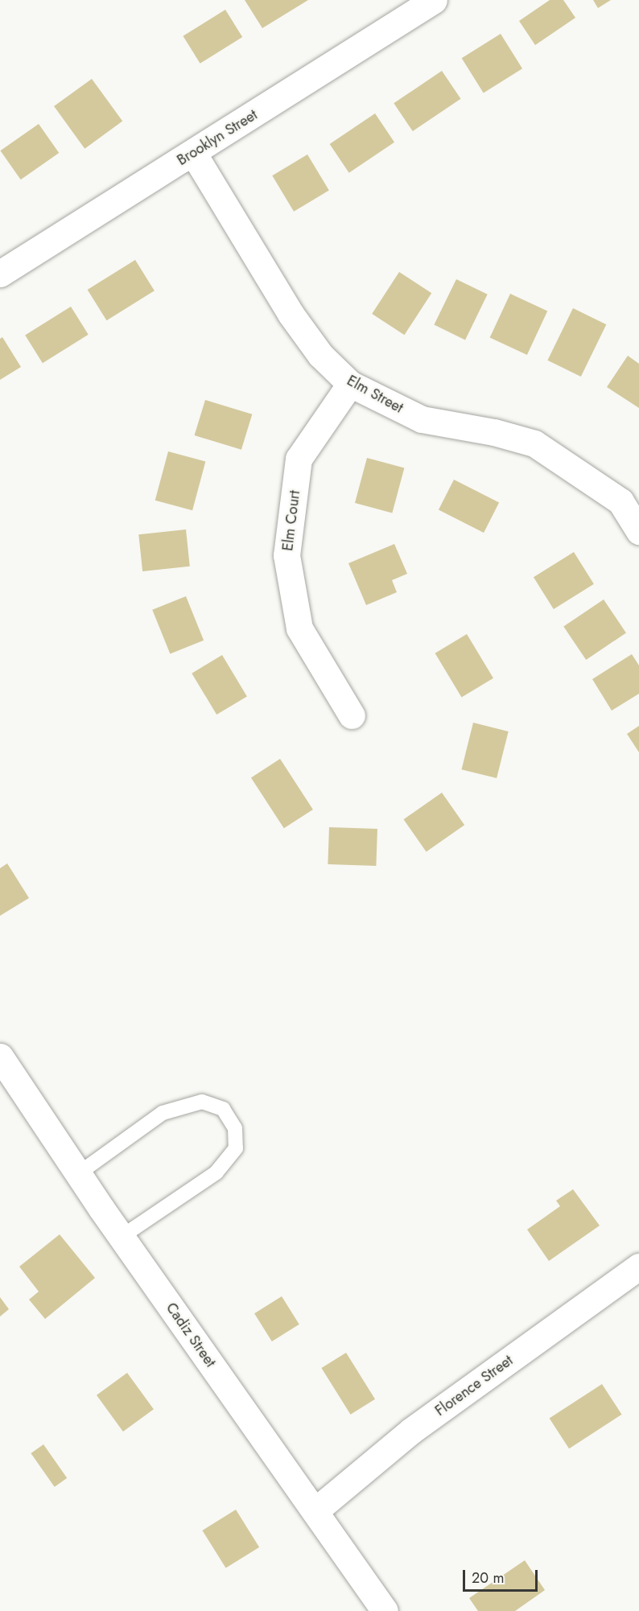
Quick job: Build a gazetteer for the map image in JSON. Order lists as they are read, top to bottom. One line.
{"streets":{"street":["Brooklyn Street","Elm Street","Elm Court","Cadiz Street","Florence Street"]},"crossings":[["Brooklyn Street","Elm Street"],["Elm Street","Elm Court"],["Cadiz Street","Florence Street"]],"scale_bar":"20 m"}
